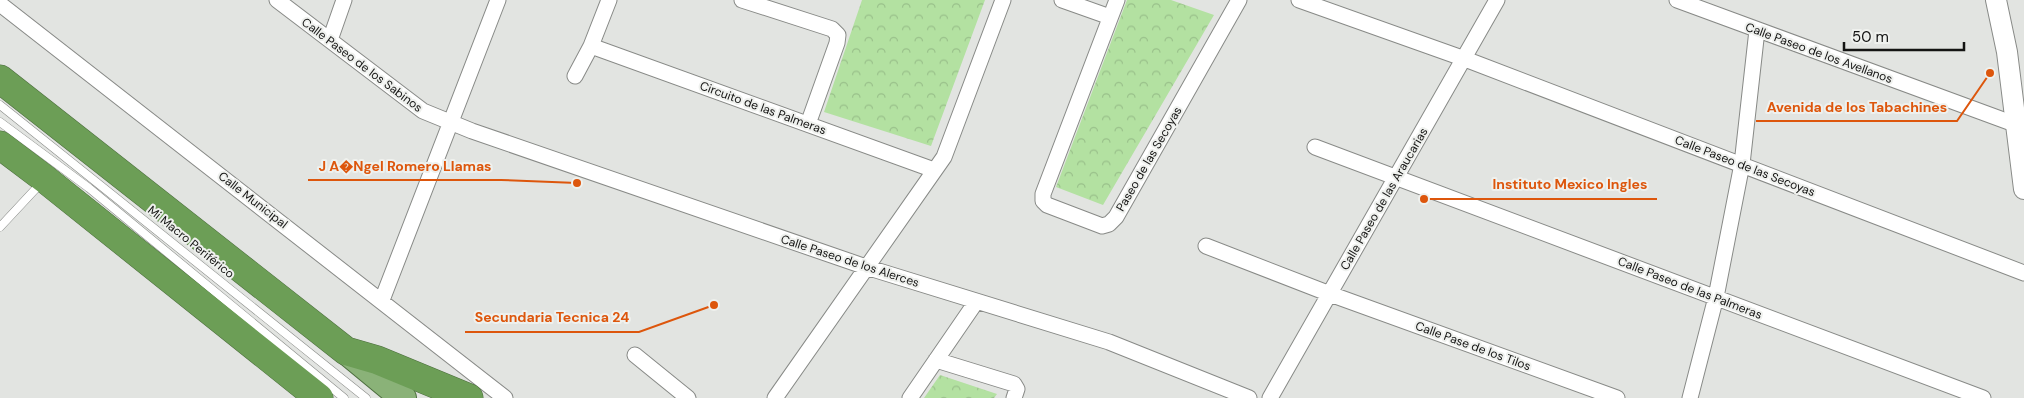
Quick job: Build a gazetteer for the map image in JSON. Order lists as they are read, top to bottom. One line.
{"streets":{"street":["Calle Paseo de los Avellanos","Calle Paseo de los Sabinos","Circuito de las Palmeras","Paseo de las Secoyas","Calle Paseo de las Secoyas","Calle Paseo de las Araucarias","Calle Municipal","Calle Paseo de los Alerces","Calle Paseo de las Palmeras","Calle Pase de los Tilos"],"lane":["Mi Macro Periférico"]},"crossings":[["Calle Paseo de los Sabinos","Calle Paseo de los Alerces"],["Calle Paseo de las Secoyas","Calle Paseo de las Araucarias"],["Calle Paseo de las Araucarias","Calle Paseo de las Palmeras"],["Calle Paseo de las Araucarias","Calle Pase de los Tilos"]],"places":["Avenida de los Tabachines","J A�Ngel Romero Llamas","Instituto Mexico Ingles","Secundaria Tecnica 24"],"scale_bar":"50 m"}
